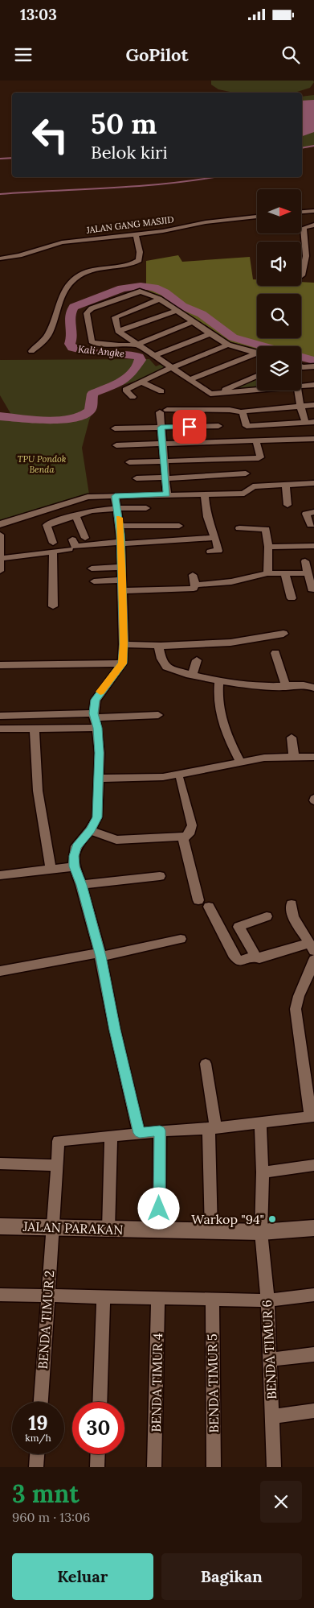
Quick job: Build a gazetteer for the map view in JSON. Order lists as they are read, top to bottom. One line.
{"streets":{"street":["JALAN GANG MASJID","JALAN PARAKAN","BENDA TIMUR 2","BENDA TIMUR 6","BENDA TIMUR 4","BENDA TIMUR 5"]},"crossings":[["JALAN PARAKAN","BENDA TIMUR 2"],["JALAN PARAKAN","BENDA TIMUR 6"]],"water":["Kali Angke"],"parks":["TPU Pondok Benda"],"places":["Warkop \"94\""],"north":"right","page":{"status":"13:03","header":"GoPilot","turn":["50 m","Belok kiri"],"speed":"19 km/h","limit":"30","heading":["3 mnt","960 m · 13:06"],"buttons":["Keluar","Bagikan"]}}
